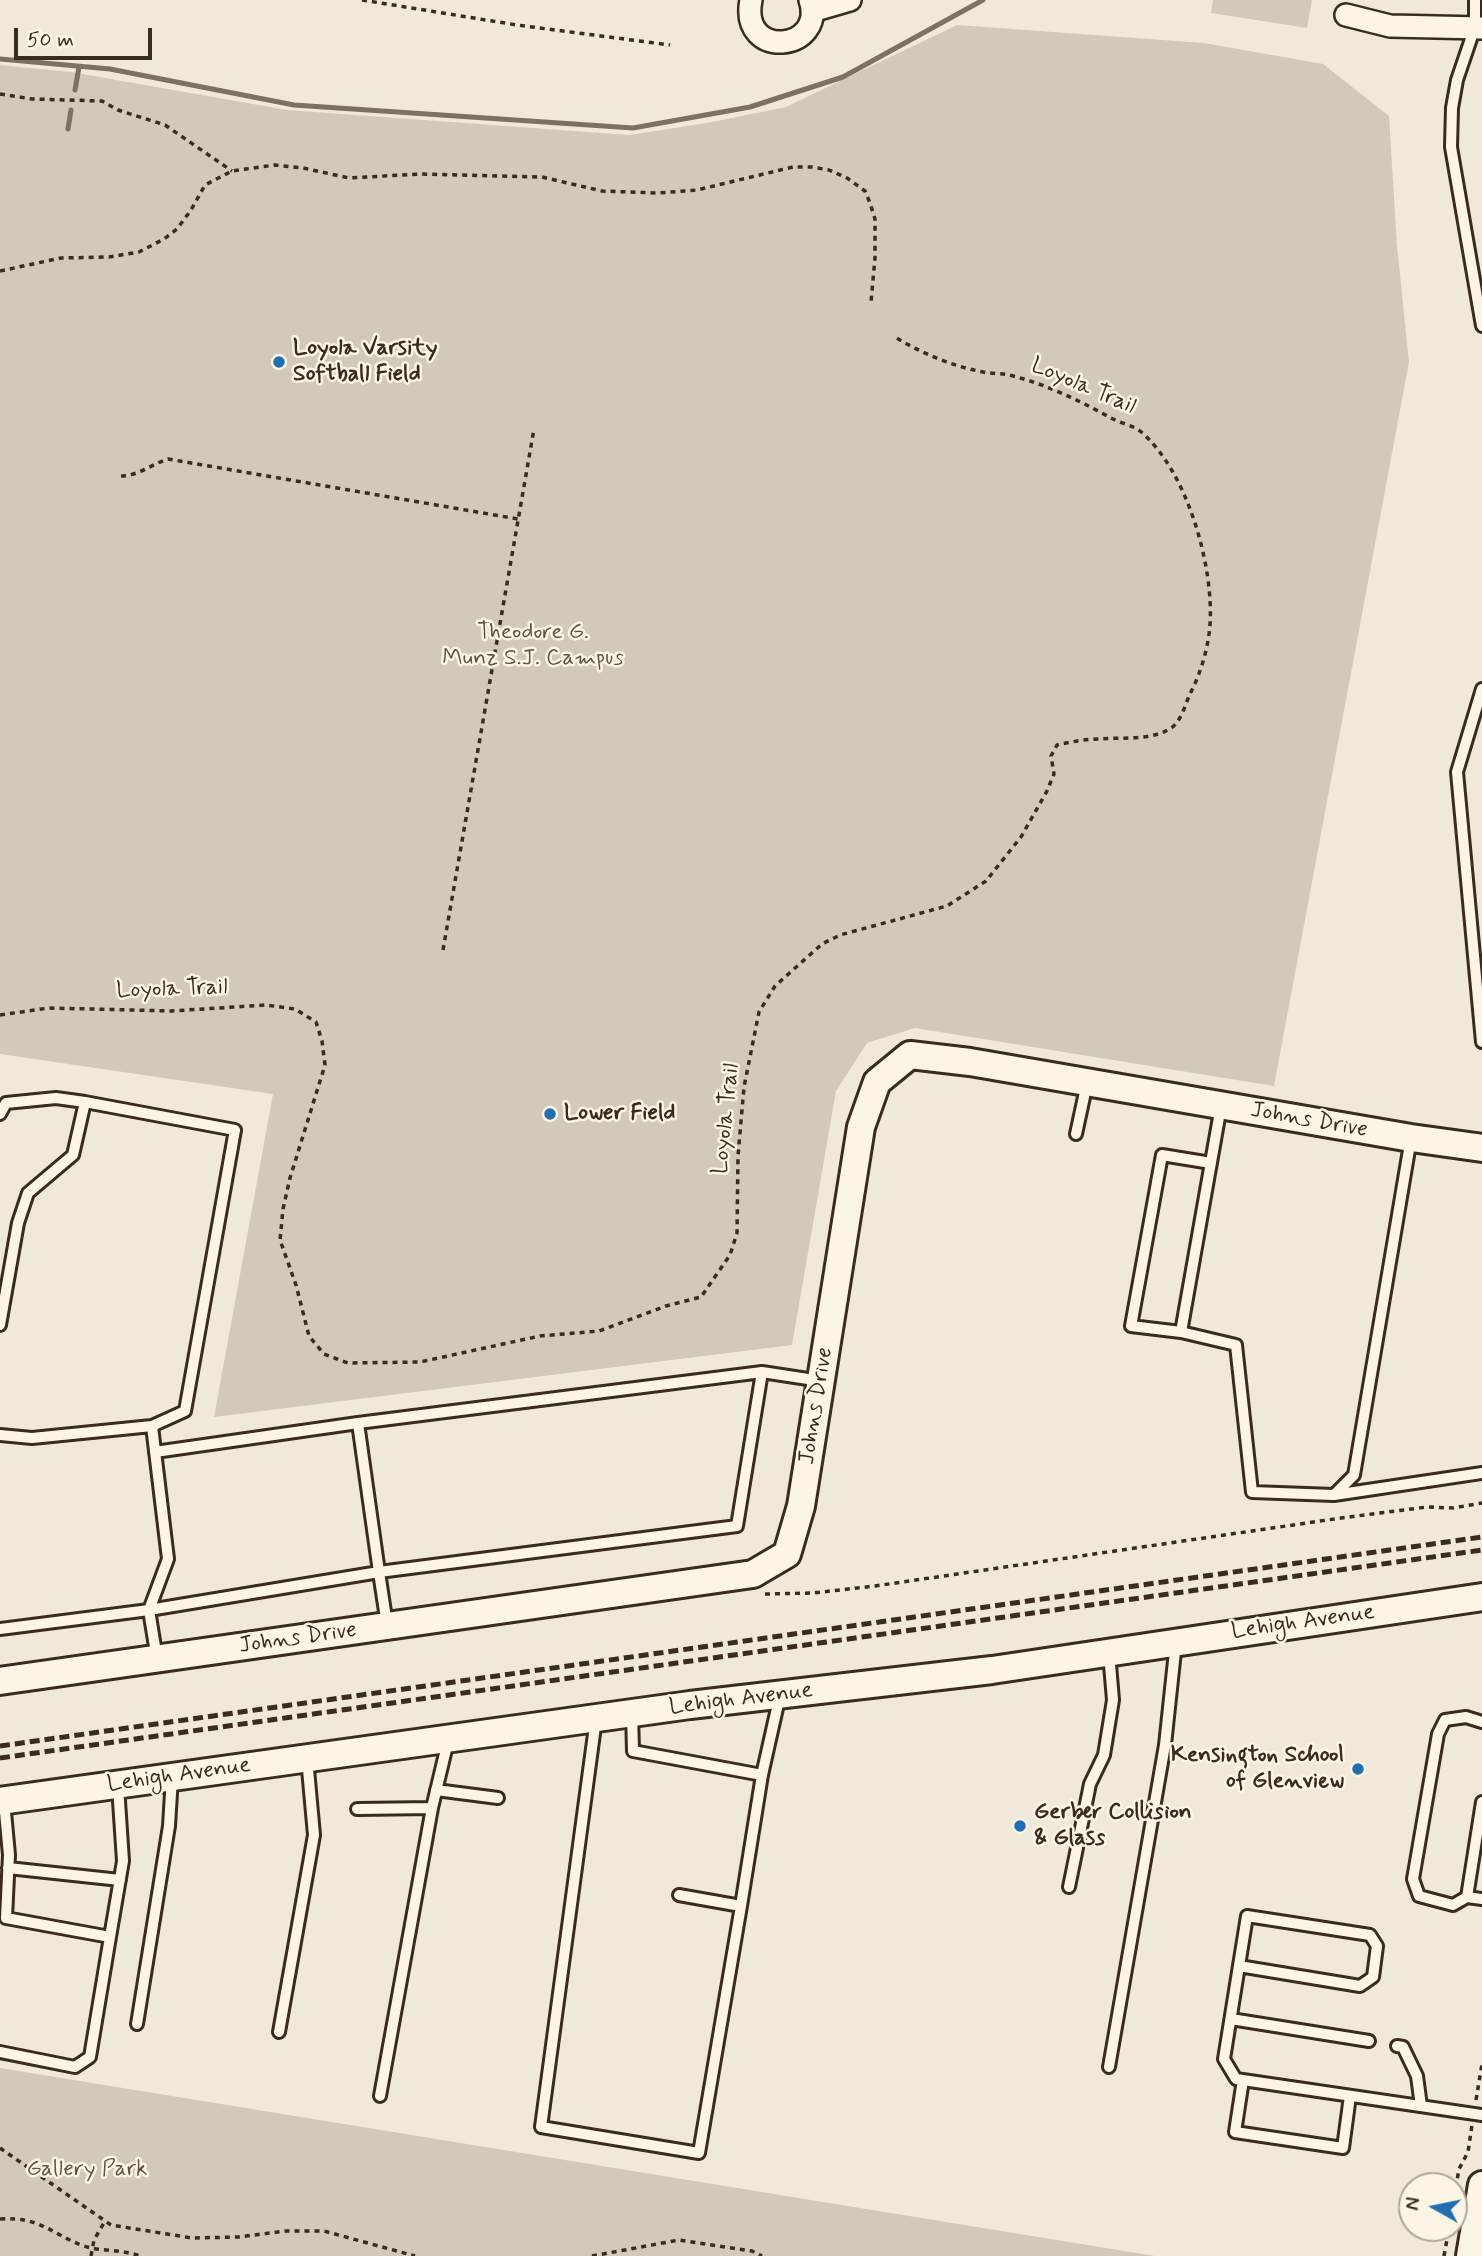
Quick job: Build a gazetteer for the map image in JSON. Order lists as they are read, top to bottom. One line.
{"streets":{"street":["Johns Drive","Lehigh Avenue"],"path":["Loyola Trail"]},"parks":["Theodore G. Munz S.J. Campus","Gallery Park"],"places":["Loyola Varsity Softball Field","Lower Field","Kensington School of Glenview","Gerber Collision & Glass"],"scale_bar":"50 m","north":"left"}
